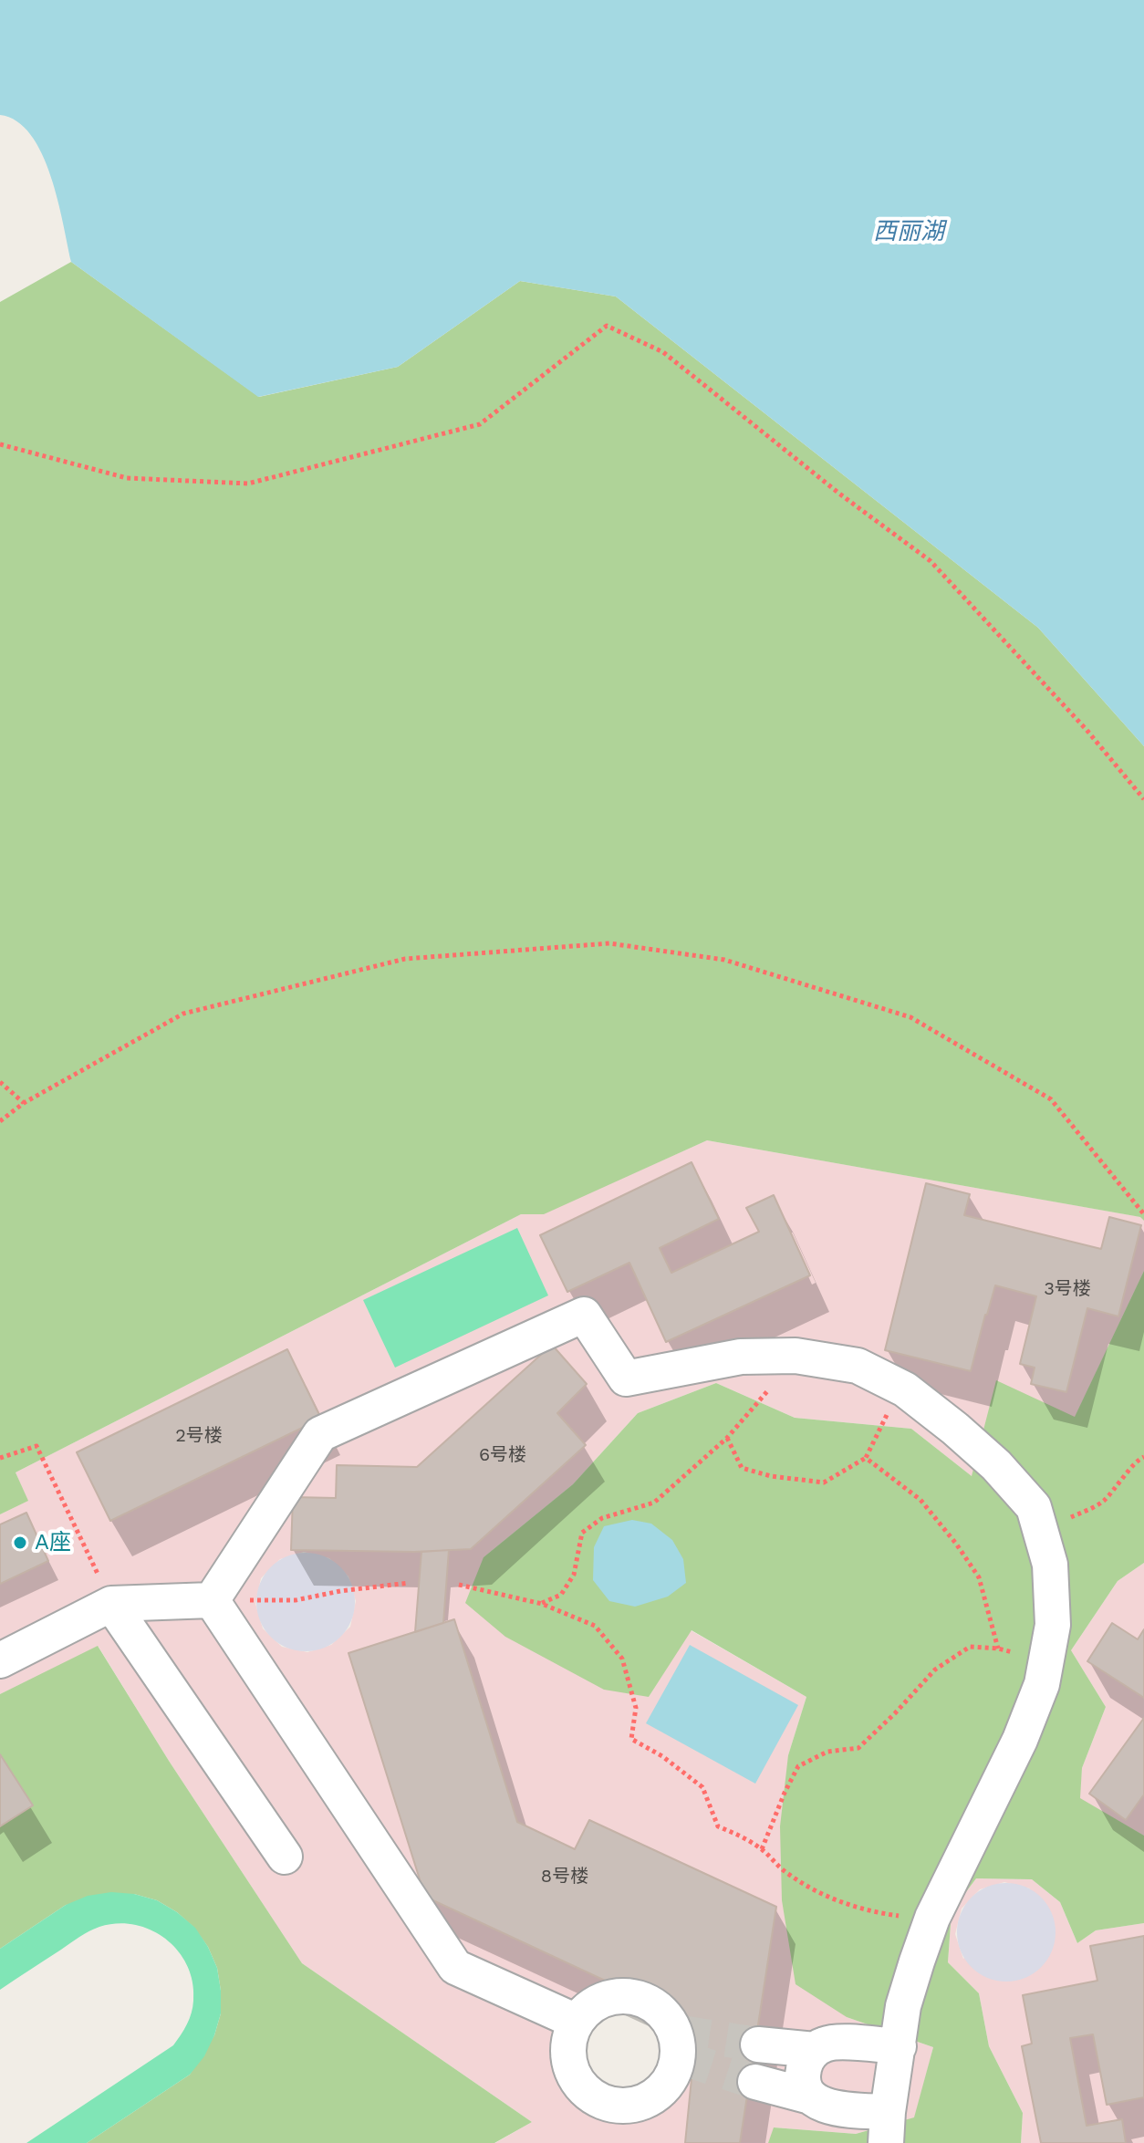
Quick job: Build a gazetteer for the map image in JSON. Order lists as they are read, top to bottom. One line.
{"water":["西丽湖"],"places":["A座"],"house_numbers":["3号楼","2号楼","6号楼","8号楼"]}
